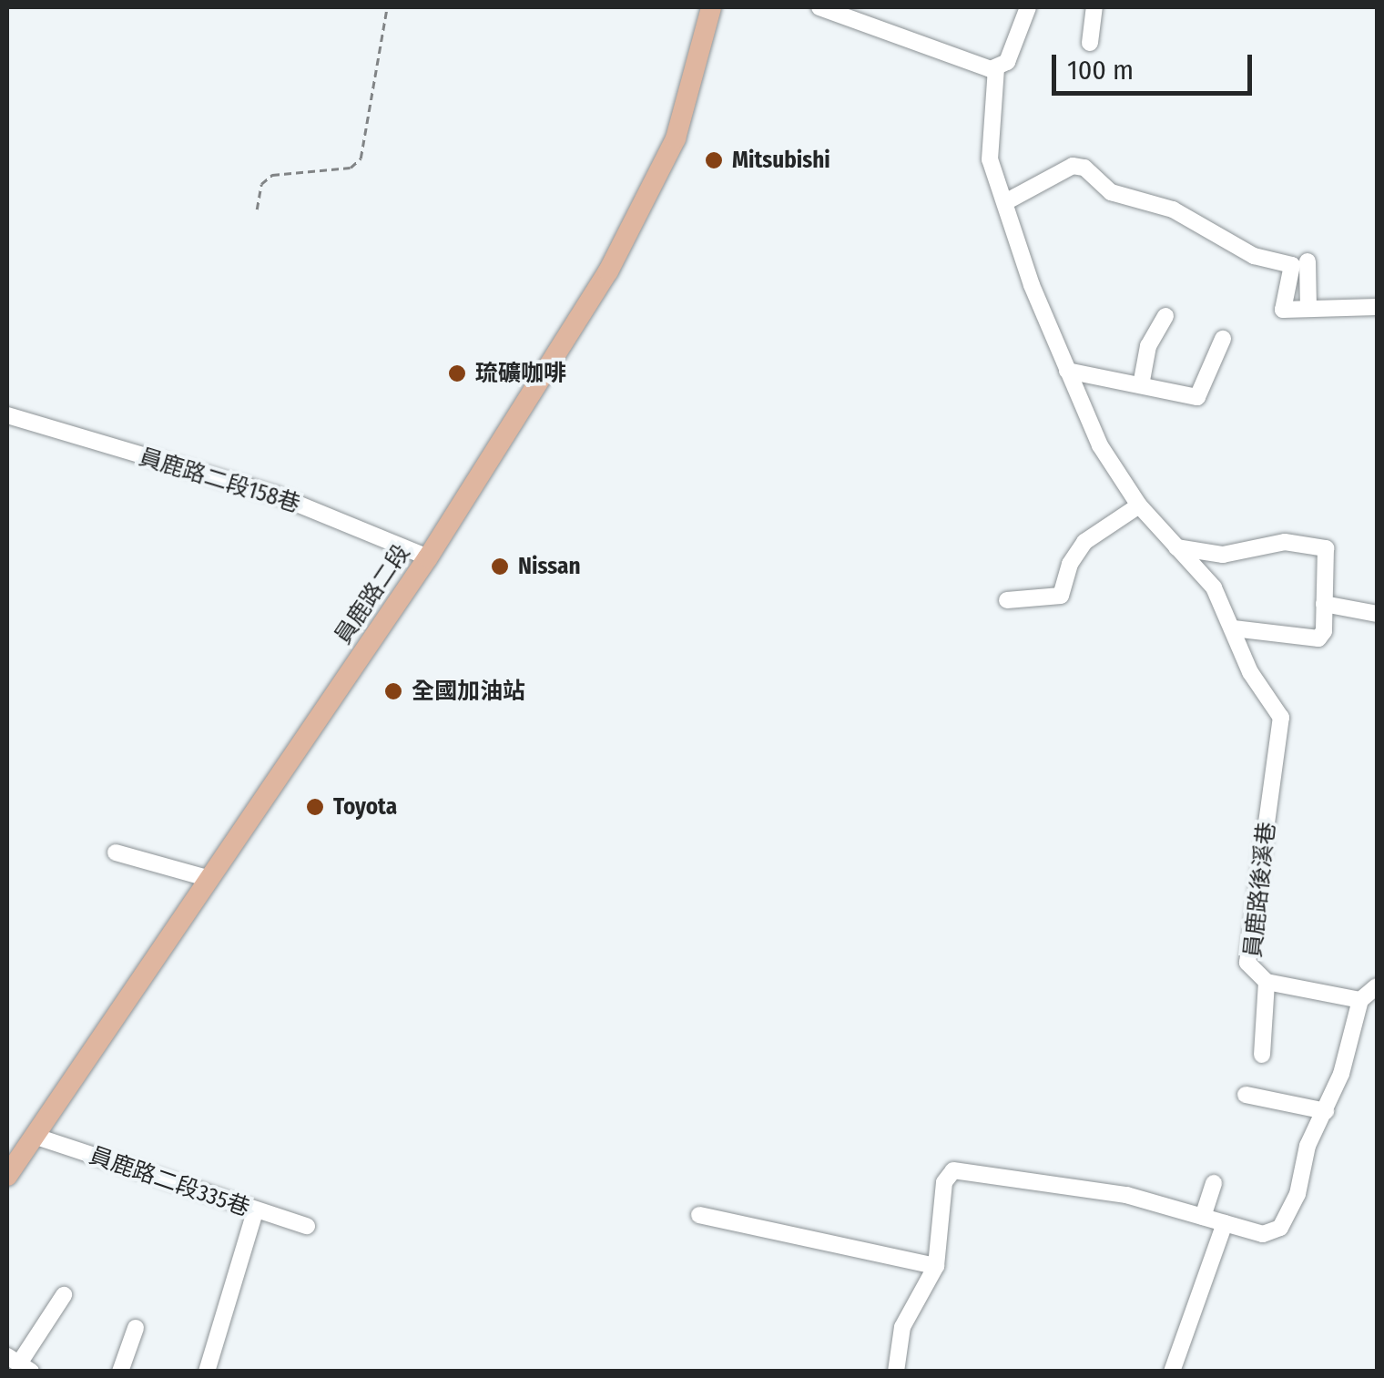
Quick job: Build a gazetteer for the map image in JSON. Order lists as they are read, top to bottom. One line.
{"streets":{"main road":["員鹿路二段"],"street":["員鹿路二段158巷","員鹿路後溪巷","員鹿路二段335巷"]},"crossings":[["員鹿路二段158巷","員鹿路二段"],["員鹿路二段","員鹿路二段335巷"]],"places":["Mitsubishi","琉礦咖啡","Nissan","全國加油站","Toyota"],"scale_bar":"100 m"}
